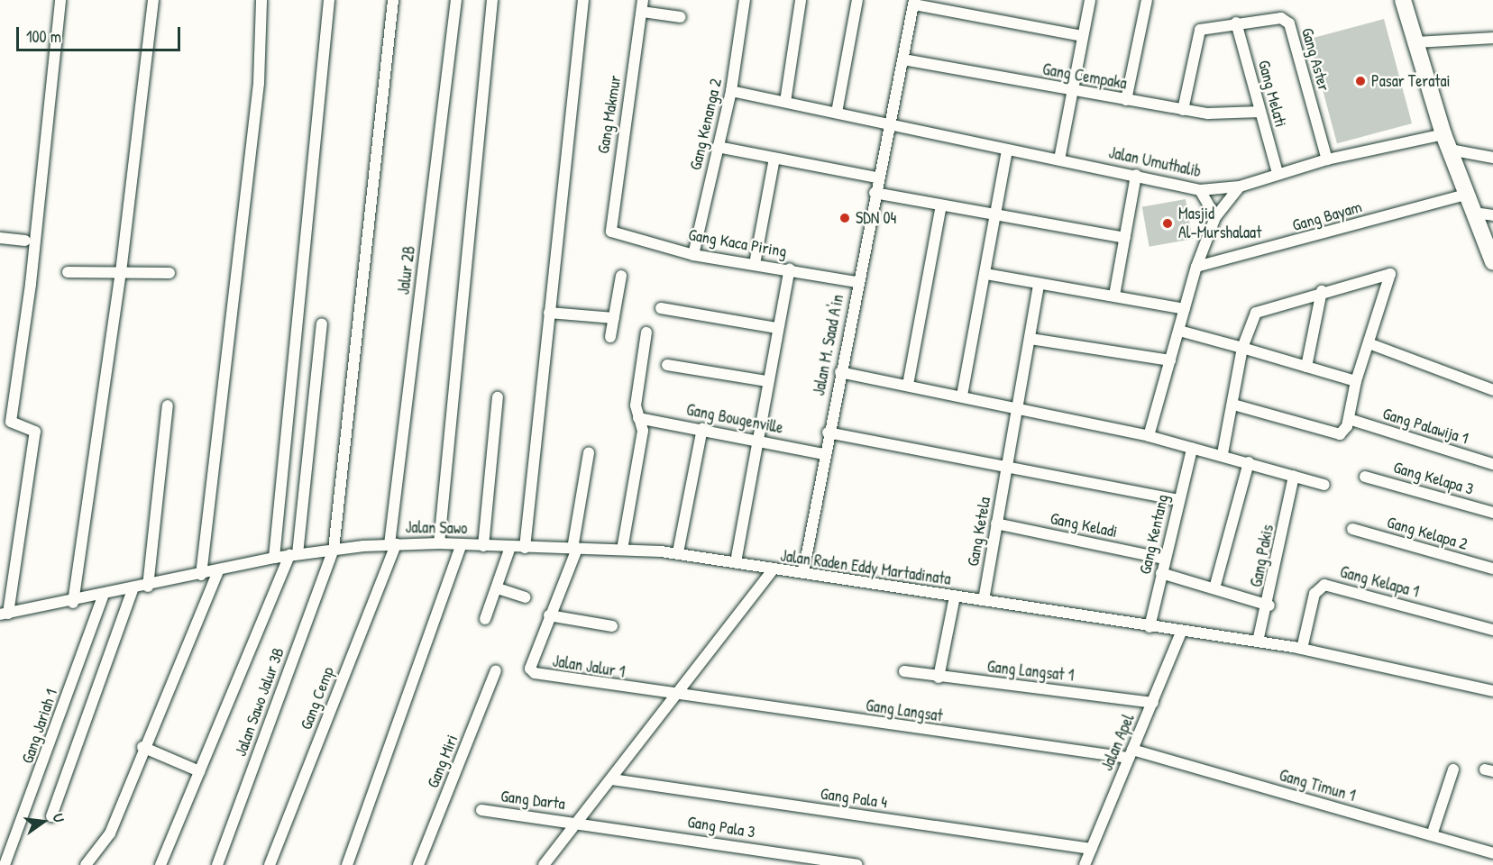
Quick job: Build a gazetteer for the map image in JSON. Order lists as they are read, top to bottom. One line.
{"streets":{"street":["Gang Aster","Gang Cempaka","Gang Melati","Gang Makmur","Gang Kenanga 2","Jalan Umuthalib","Gang Bayam","Gang Kaca Piring","Jalur 2B","Jalan M. Saad A'in","Gang Bougenville","Gang Palawija 1","Gang Kelapa 3","Gang Keladi","Jalan Sawo","Gang Ketela","Gang Kelapa 2","Gang Kentang","Gang Pakis","Jalan Raden Eddy Martadinata","Gang Kelapa 1","Jalan Jalur 1","Gang Langsat 1","Gang Cemp","Jalan Sawo Jalur 3B","Gang Langsat","Gang Jariah 1","Jalan Apel","Gang Miri","Gang Timun 1","Gang Pala 4","Gang Darta","Gang Pala 3"]},"crossings":[["Gang Aster","Gang Cempaka"],["Gang Aster","Gang Melati"],["Gang Aster","Jalan Umuthalib"],["Gang Cempaka","Gang Melati"],["Gang Cempaka","Jalan M. Saad A'in"],["Gang Melati","Jalan Umuthalib"],["Gang Makmur","Gang Kaca Piring"],["Gang Kenanga 2","Jalan Umuthalib"],["Gang Kenanga 2","Gang Kaca Piring"],["Jalan Umuthalib","Jalan M. Saad A'in"],["Gang Kaca Piring","Jalan M. Saad A'in"],["Jalur 2B","Jalan Sawo"],["Jalur 2B","Gang Cemp"],["Jalan M. Saad A'in","Gang Bougenville"],["Jalan M. Saad A'in","Jalan Raden Eddy Martadinata"],["Gang Keladi","Gang Ketela"],["Gang Keladi","Gang Kentang"],["Jalan Sawo","Jalan Raden Eddy Martadinata"],["Jalan Sawo","Jalan Jalur 1"],["Jalan Sawo","Gang Cemp"],["Jalan Sawo","Jalan Sawo Jalur 3B"],["Jalan Sawo","Gang Jariah 1"],["Gang Ketela","Jalan Raden Eddy Martadinata"],["Gang Kentang","Jalan Raden Eddy Martadinata"],["Gang Pakis","Jalan Raden Eddy Martadinata"],["Jalan Raden Eddy Martadinata","Gang Kelapa 1"],["Jalan Raden Eddy Martadinata","Jalan Jalur 1"],["Jalan Raden Eddy Martadinata","Gang Langsat"],["Jalan Raden Eddy Martadinata","Jalan Apel"],["Jalan Raden Eddy Martadinata","Gang Pala 4"],["Jalan Raden Eddy Martadinata","Gang Darta"],["Jalan Raden Eddy Martadinata","Gang Pala 3"],["Jalan Jalur 1","Gang Langsat"],["Gang Langsat 1","Jalan Apel"],["Gang Langsat","Jalan Apel"],["Gang Langsat","Gang Timun 1"],["Jalan Apel","Gang Timun 1"],["Jalan Apel","Gang Pala 4"],["Gang Darta","Gang Pala 3"]],"places":["Pasar Teratai","SDN 04","Masjid Al-Murshalaat"],"scale_bar":"100 m","north":"right"}
